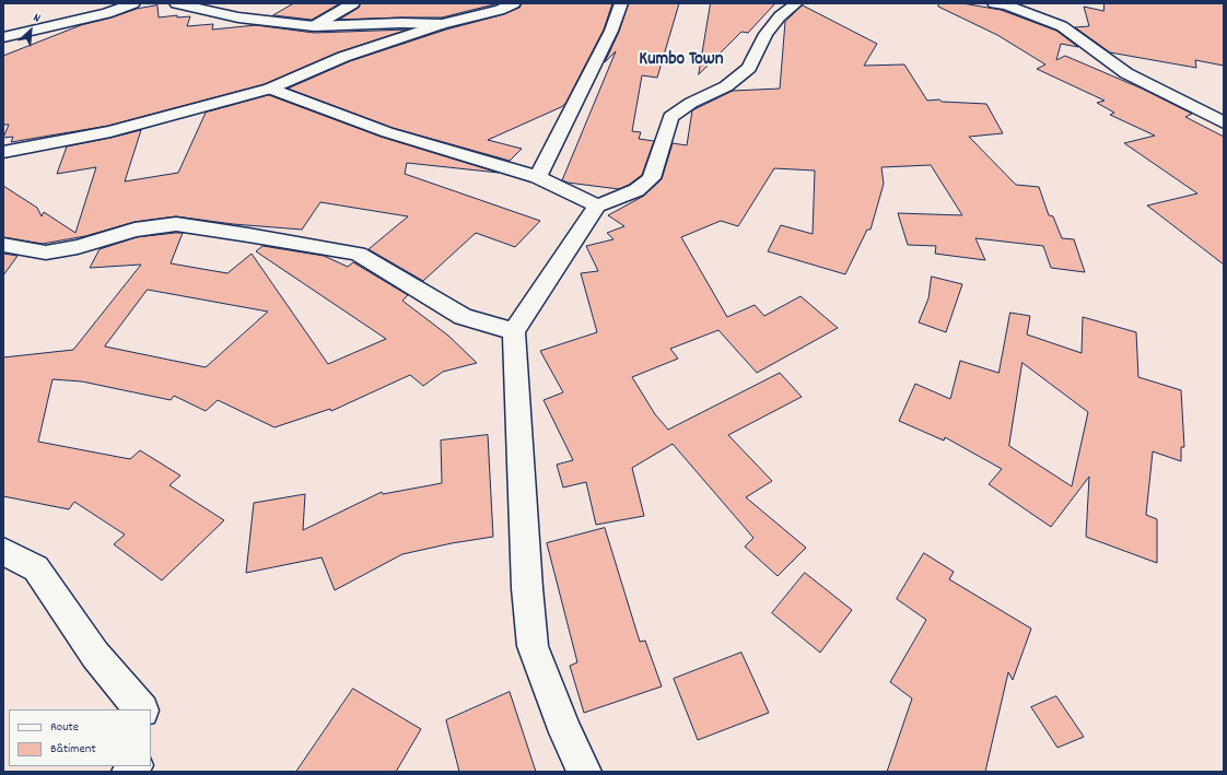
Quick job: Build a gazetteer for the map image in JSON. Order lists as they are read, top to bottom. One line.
{"districts":["Kumbo Town"],"legend":["Route","Bâtiment"],"north":"top right"}
